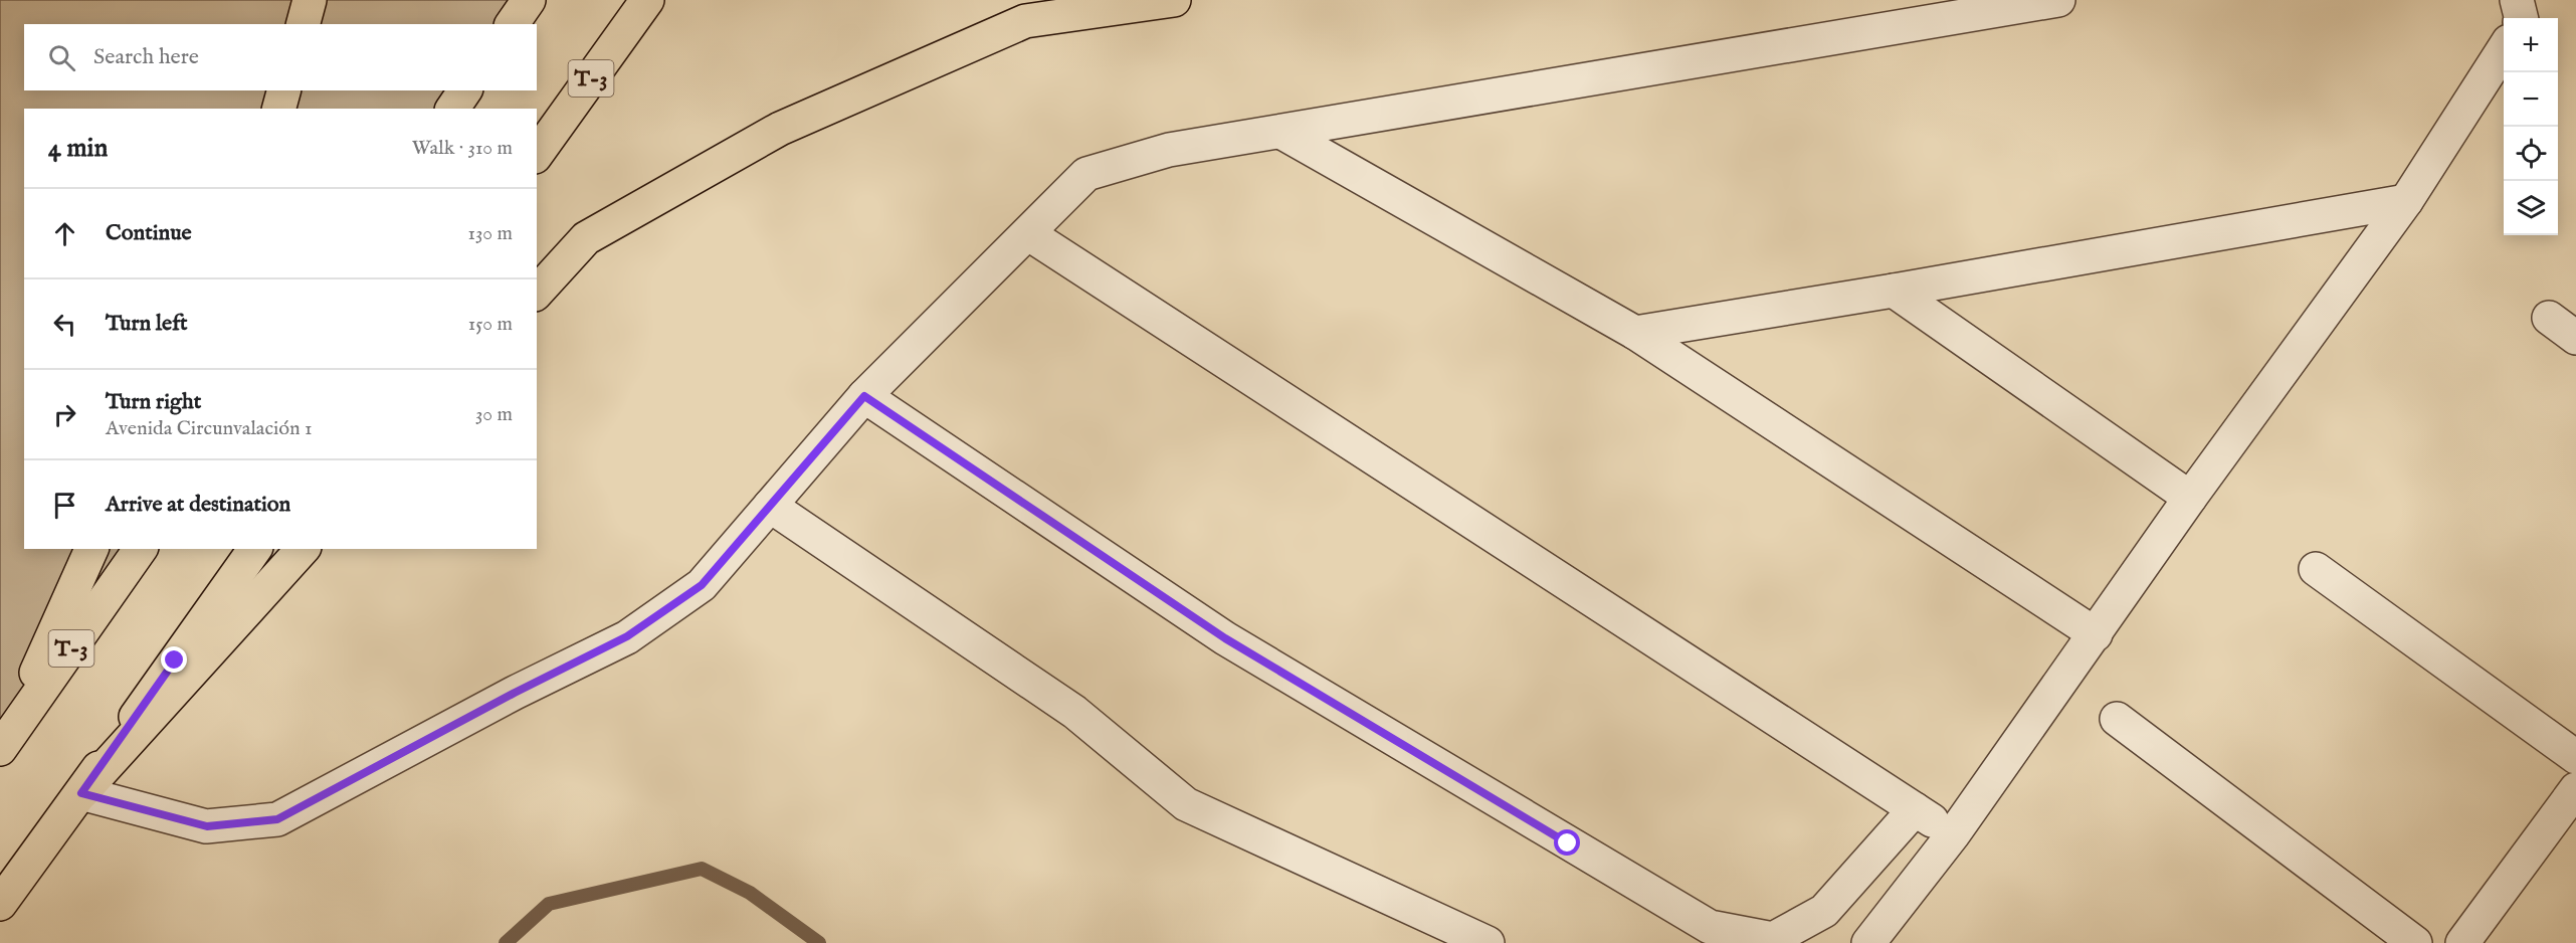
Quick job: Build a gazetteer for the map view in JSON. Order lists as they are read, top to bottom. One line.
{"streets":{"main road":["T-3"]},"page":{"map_buttons":["+","−"],"search":"Search here","heading":["4 min","Walk · 310 m"],"list":[["Continue","130 m"],["Turn left","150 m"],["Turn right","Avenida Circunvalación 1","30 m"],"Arrive at destination"]}}
